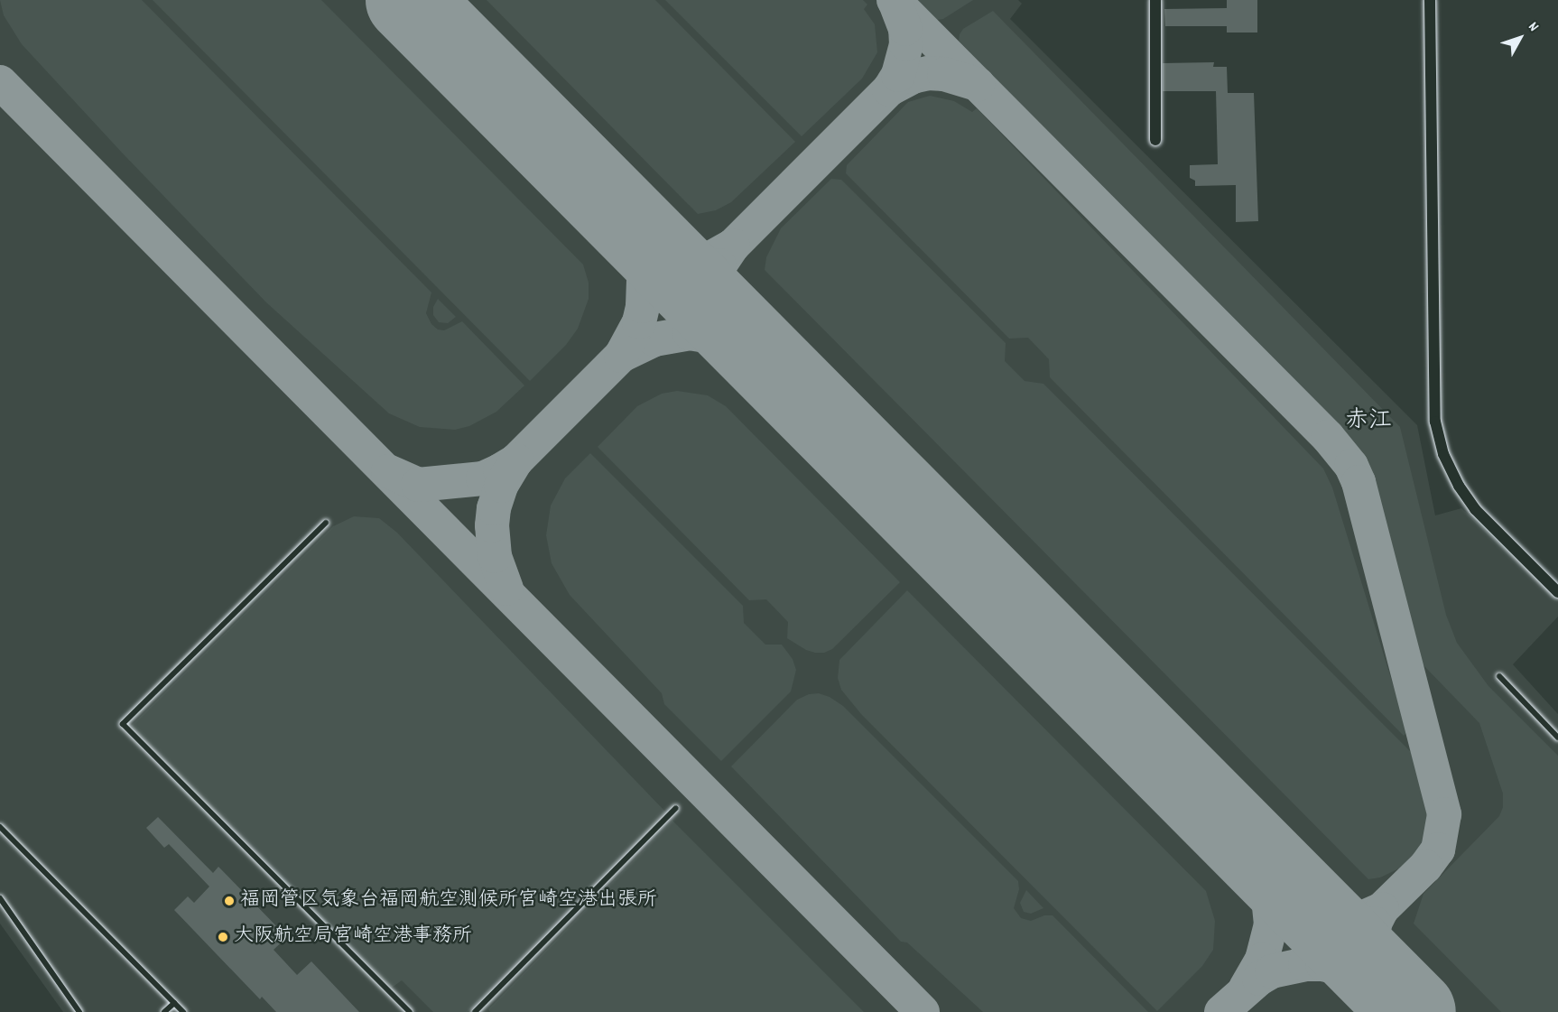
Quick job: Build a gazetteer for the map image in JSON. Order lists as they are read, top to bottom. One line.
{"districts":["赤江"],"places":["福岡管区気象台福岡航空測候所宮崎空港出張所","大阪航空局宮崎空港事務所"],"north":"top right"}
